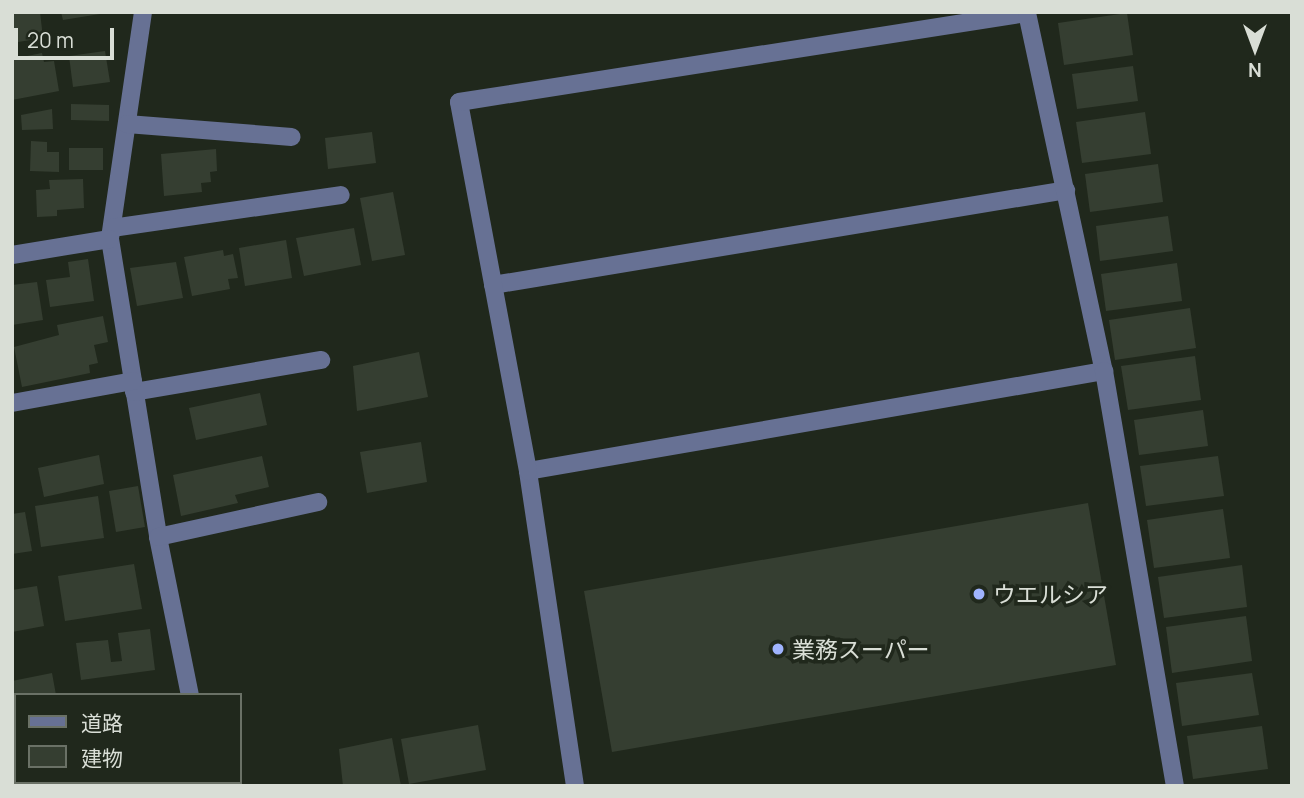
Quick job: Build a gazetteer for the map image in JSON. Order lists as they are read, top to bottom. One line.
{"places":["ウエルシア","業務スーパー"],"legend":["道路","建物"],"scale_bar":"20 m","north":"bottom"}
